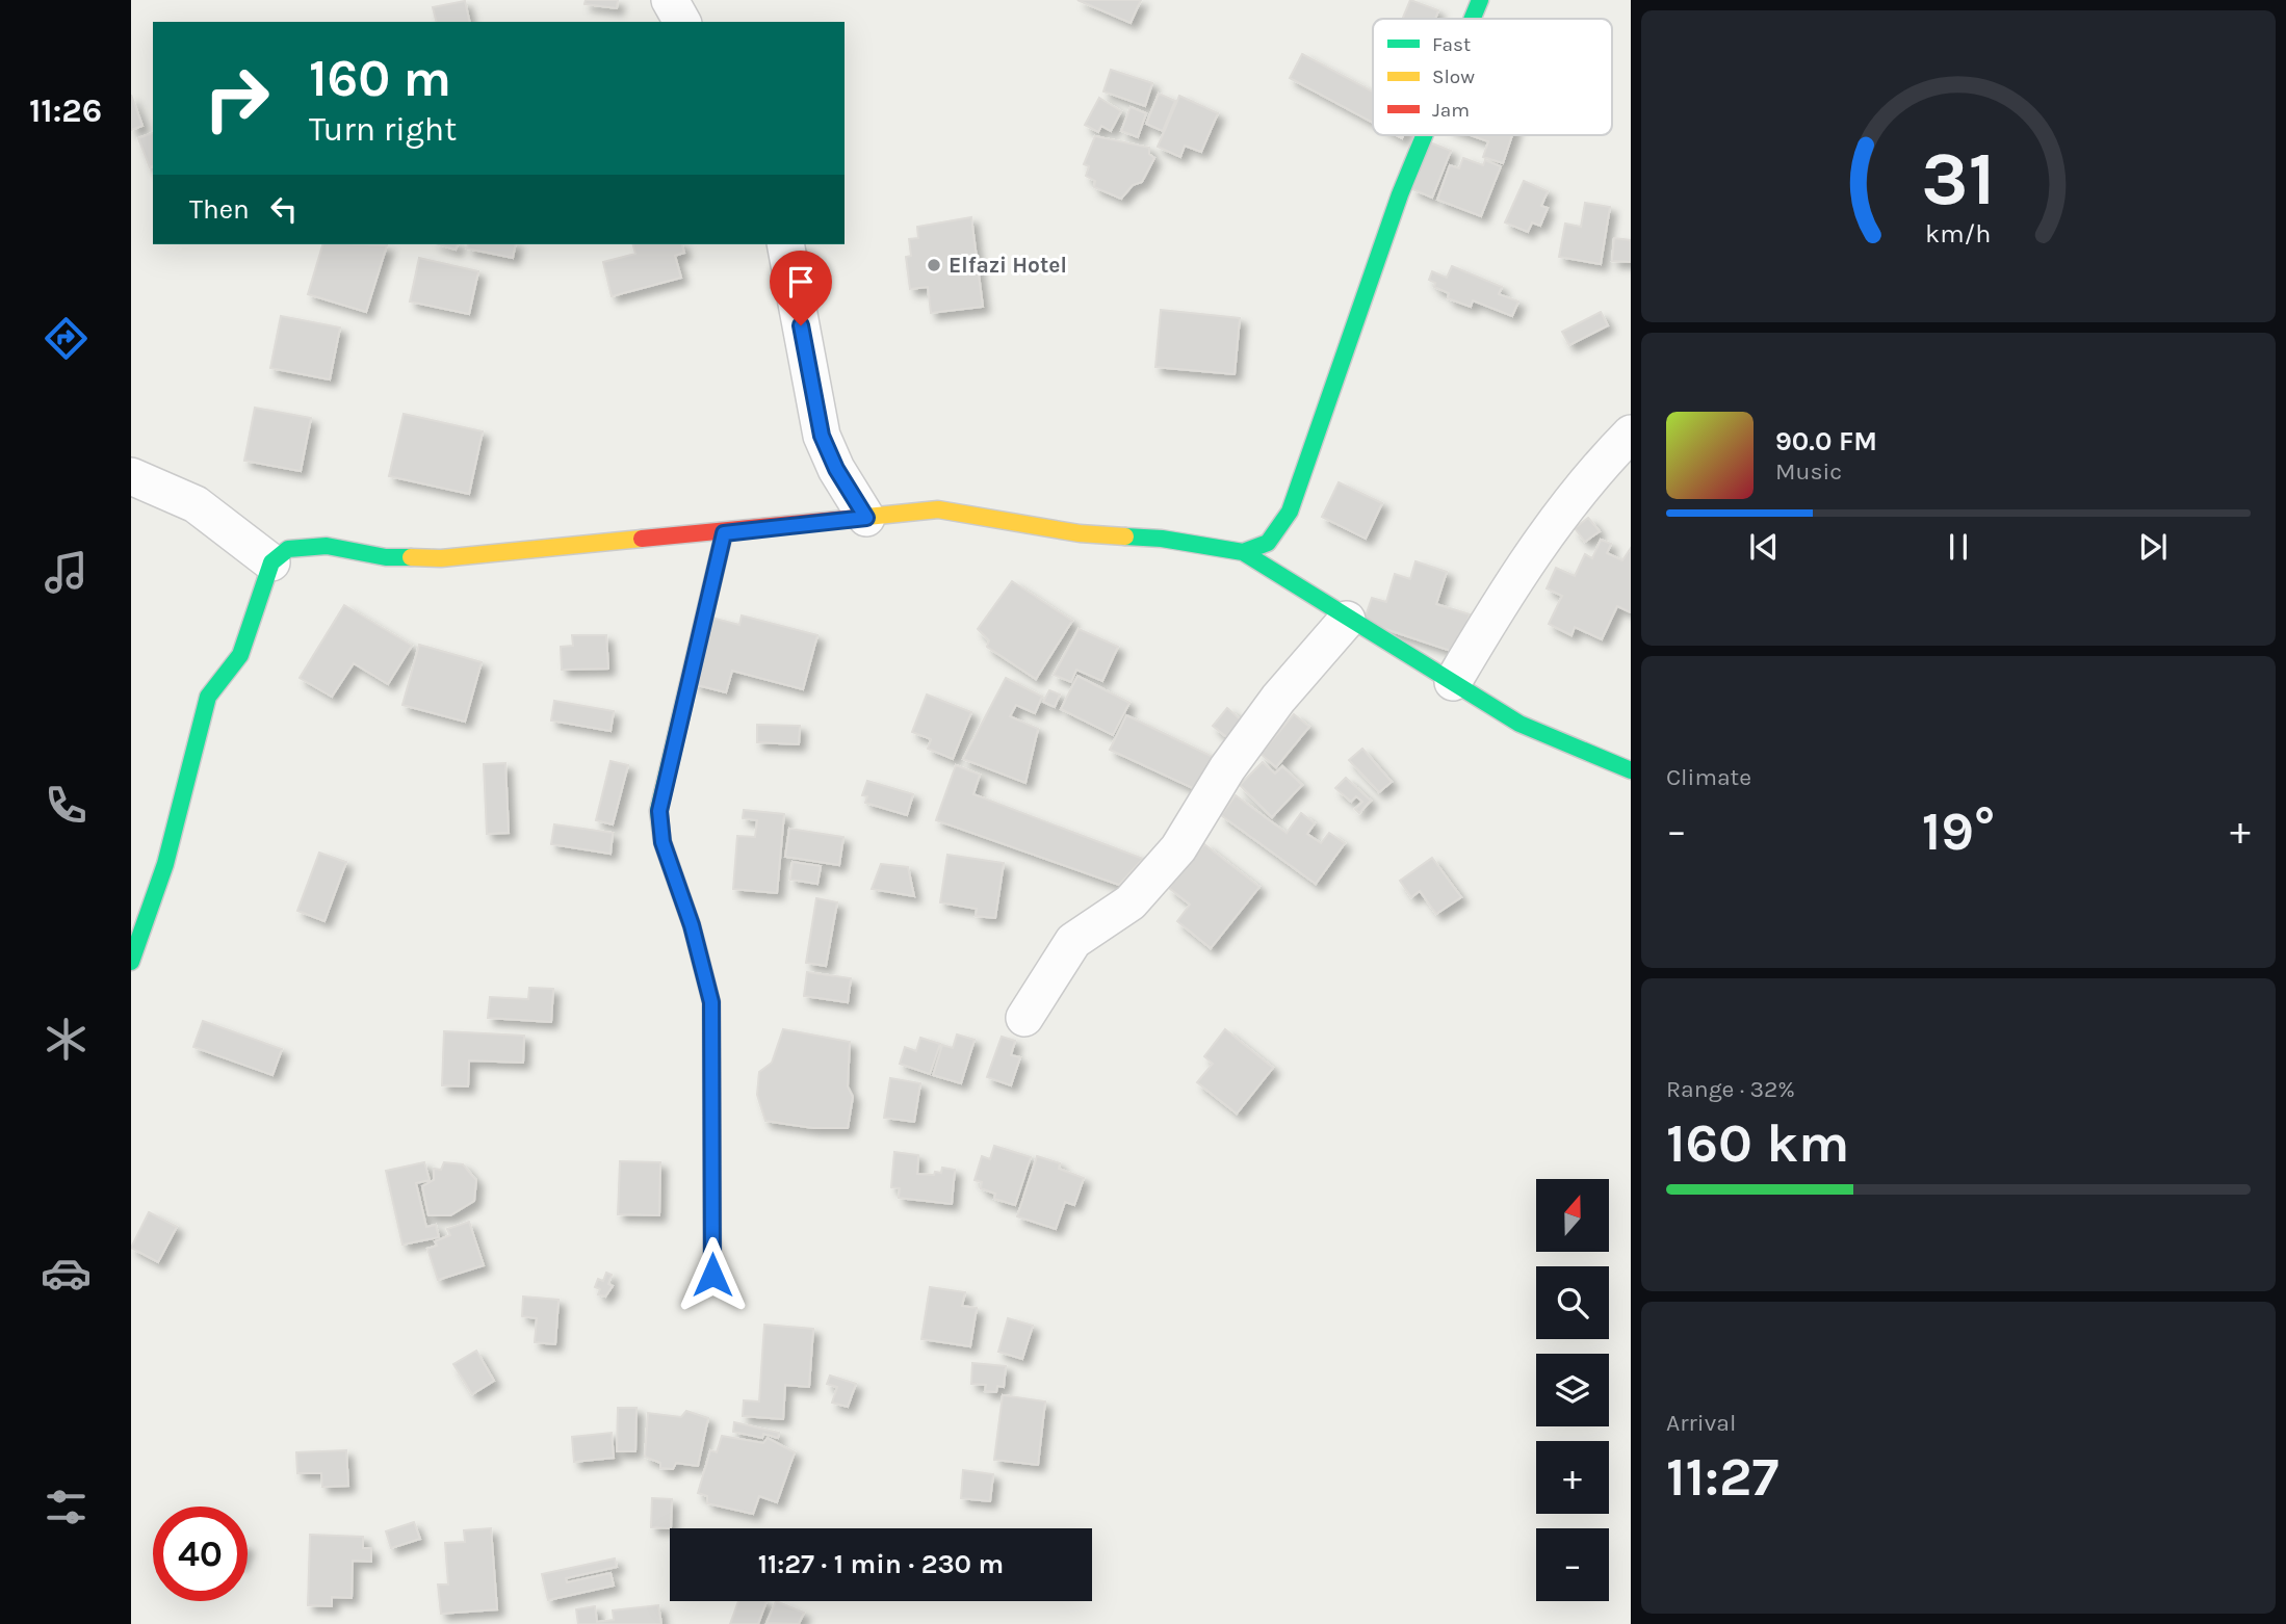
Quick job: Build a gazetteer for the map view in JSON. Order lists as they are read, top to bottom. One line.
{"places":["Elfazi Hotel"],"legend":["Fast","Slow","Jam"],"north":"top","page":{"tabs":"11:26","turn":["160 m","Turn right"],"then":"Then","song":["90.0 FM","Music"],"tile":["Climate",["Range · 32%","160 km"],["Arrival","11:27"]],"heat":["−","19°","+"],"map_buttons":["+","−"],"limit":"40","trip":"11:27 · 1 min · 230 m","gauge":["31","km/h"]}}
